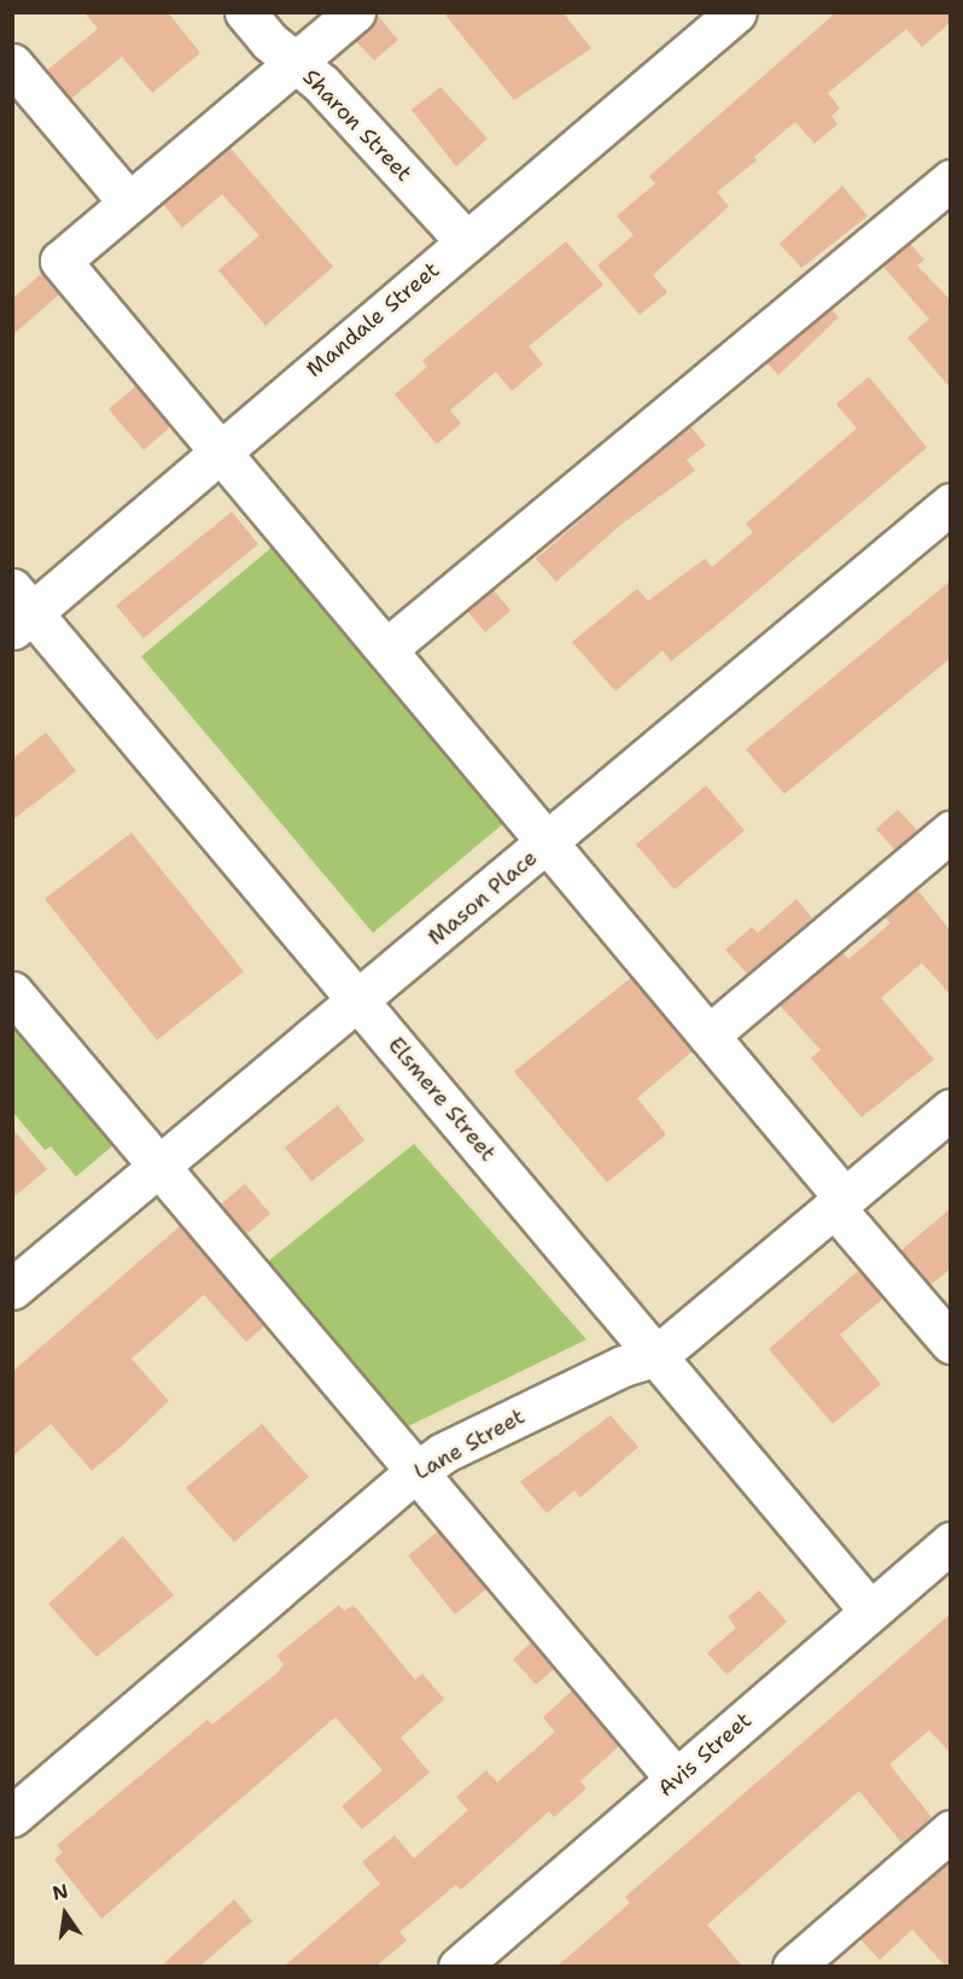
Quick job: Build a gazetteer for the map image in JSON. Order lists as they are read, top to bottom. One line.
{"streets":{"street":["Sharon Street","Mandale Street","Mason Place","Elsmere Street","Lane Street","Avis Street"]},"crossings":[["Sharon Street","Mandale Street"],["Mandale Street","Elsmere Street"],["Mason Place","Elsmere Street"],["Elsmere Street","Lane Street"],["Elsmere Street","Avis Street"]],"north":"top"}
